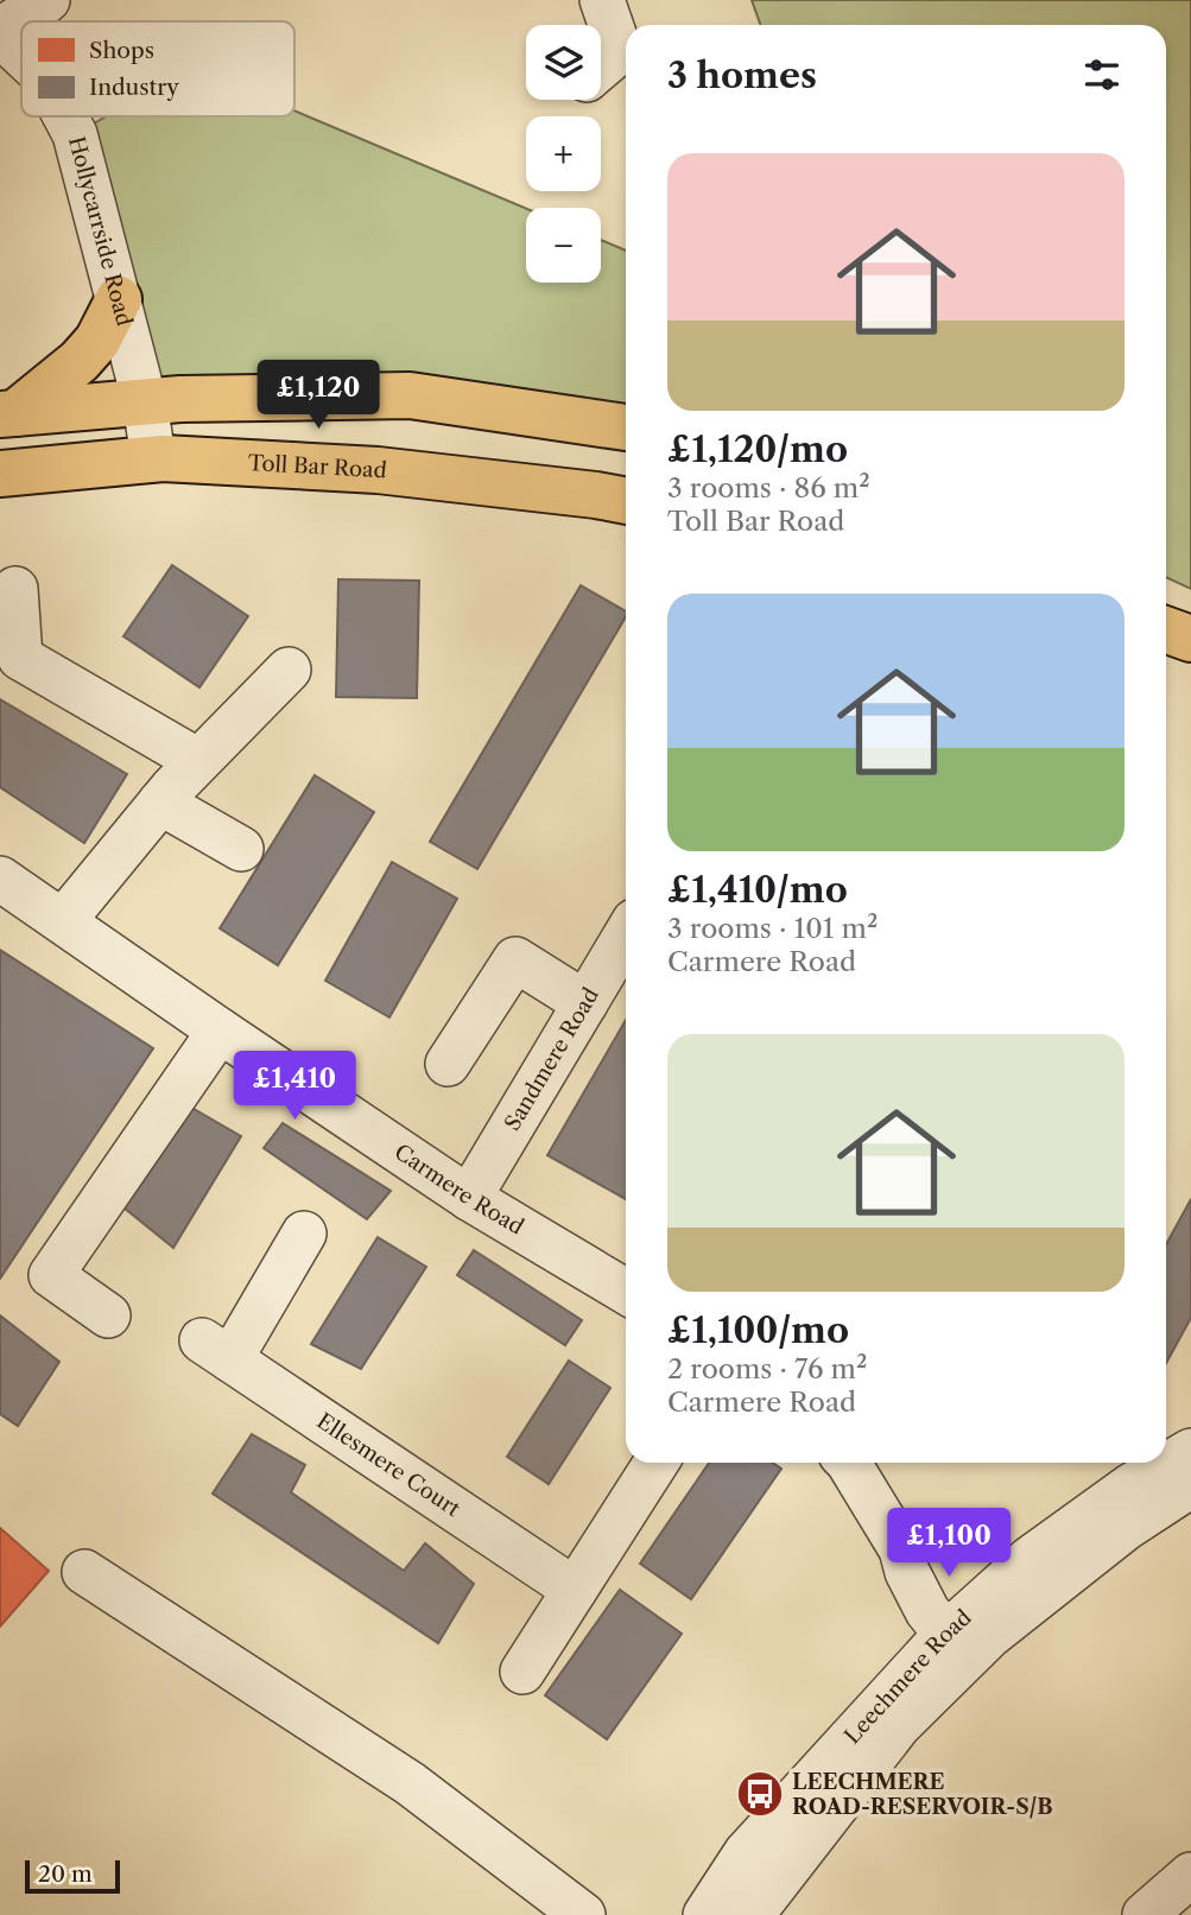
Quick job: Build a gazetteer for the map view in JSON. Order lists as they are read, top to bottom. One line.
{"streets":{"main road":["Toll Bar Road"],"street":["Hollycarrside Road","Sandmere Road","Carmere Road","Ellesmere Court","Leechmere Road"]},"crossings":[["Hollycarrside Road","Toll Bar Road"],["Sandmere Road","Carmere Road"]],"places":{"bus stop":["LEECHMERE ROAD-RESERVOIR-S/B"]},"legend":["Shops","Industry"],"scale_bar":"20 m","page":{"map_buttons":["+","−"],"heading":"3 homes","list":[{"name":"£1,120/mo","note":"3 rooms · 86 m² · Toll Bar Road"},{"name":"£1,410/mo","note":"3 rooms · 101 m² · Carmere Road"},{"name":"£1,100/mo","note":"2 rooms · 76 m² · Carmere Road"}],"price":["£1,120","£1,410","£1,100"],"scale":"20 m"}}
